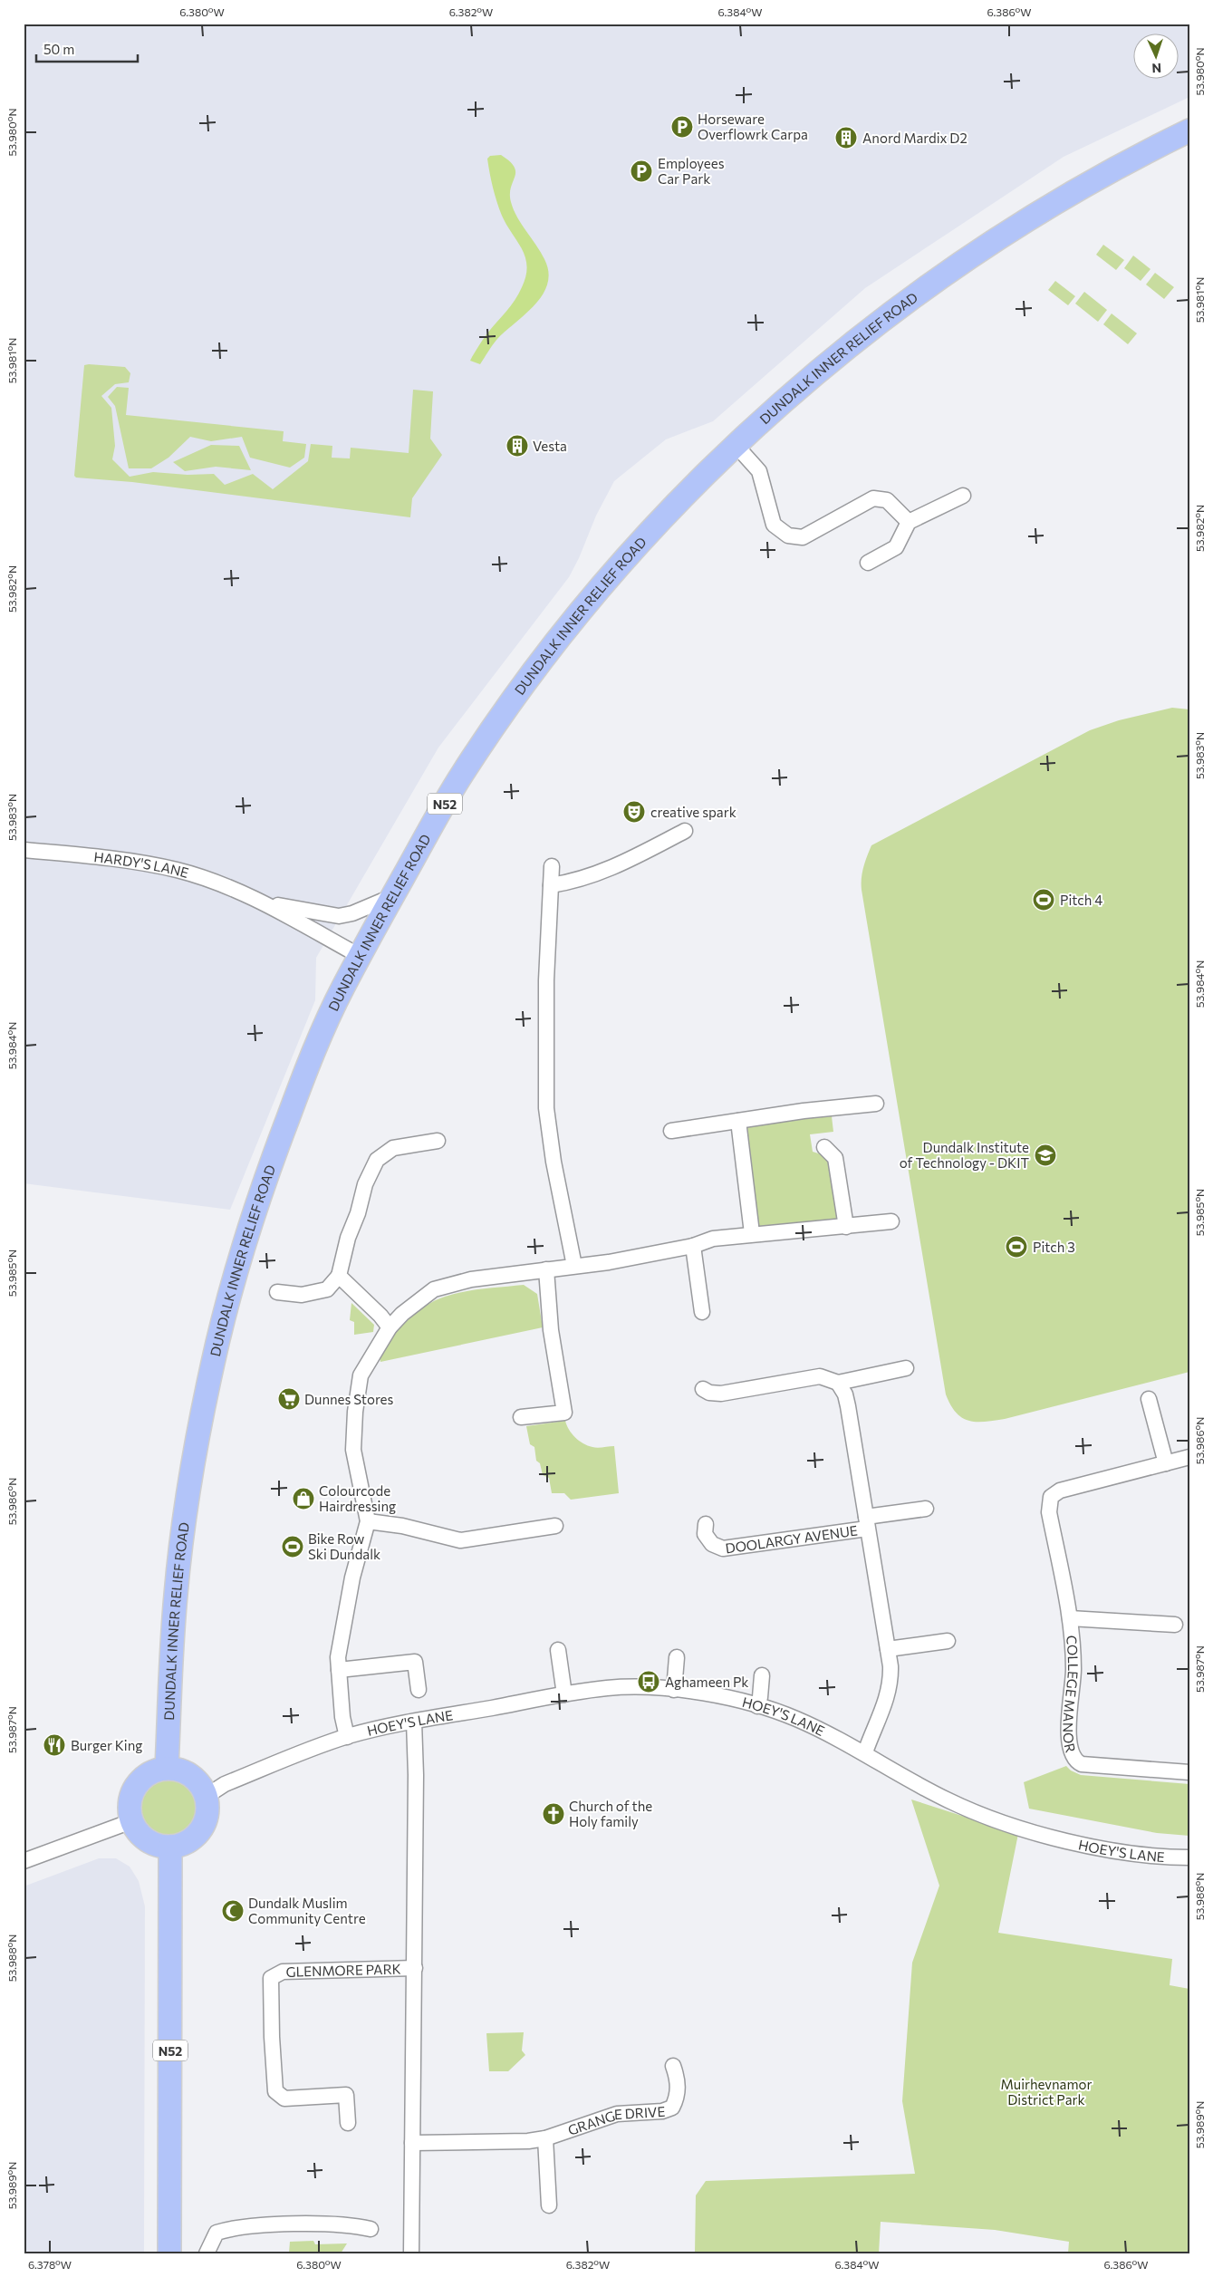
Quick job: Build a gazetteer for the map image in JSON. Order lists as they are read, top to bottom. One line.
{"streets":{"main road":["DUNDALK INNER RELIEF ROAD","N52"],"street":["HARDY'S LANE","DOOLARGY AVENUE","COLLEGE MANOR","HOEY'S LANE","GLENMORE PARK","GRANGE DRIVE"]},"crossings":[["DUNDALK INNER RELIEF ROAD","N52"],["DUNDALK INNER RELIEF ROAD","HARDY'S LANE"],["DUNDALK INNER RELIEF ROAD","HOEY'S LANE"],["N52","HOEY'S LANE"],["DOOLARGY AVENUE","HOEY'S LANE"]],"parks":["Muirhevnamor District Park"],"places":{"parking":["Horseware Overflowrk Carpa","Employees Car Park"],"building":["Anord Mardix D2","Vesta"],"theatre":["creative spark"],"sports":["Pitch 4","Pitch 3","Bike Row Ski Dundalk"],"school or university":["Dundalk Institute of Technology - DKIT"],"supermarket":["Dunnes Stores"],"shop":["Colourcode Hairdressing"],"bus stop":["Aghameen Pk"],"restaurant":["Burger King"],"church":["Church of the Holy family"],"mosque":["Dundalk Muslim Community Centre"]},"scale_bar":"50 m","north":"bottom","coordinates":["6.380°W","6.382°W","6.384°W","6.386°W","53.980°N","53.981°N","53.982°N","53.983°N","53.984°N","53.985°N","53.986°N","53.987°N","53.988°N","53.989°N","6.378°W"]}
